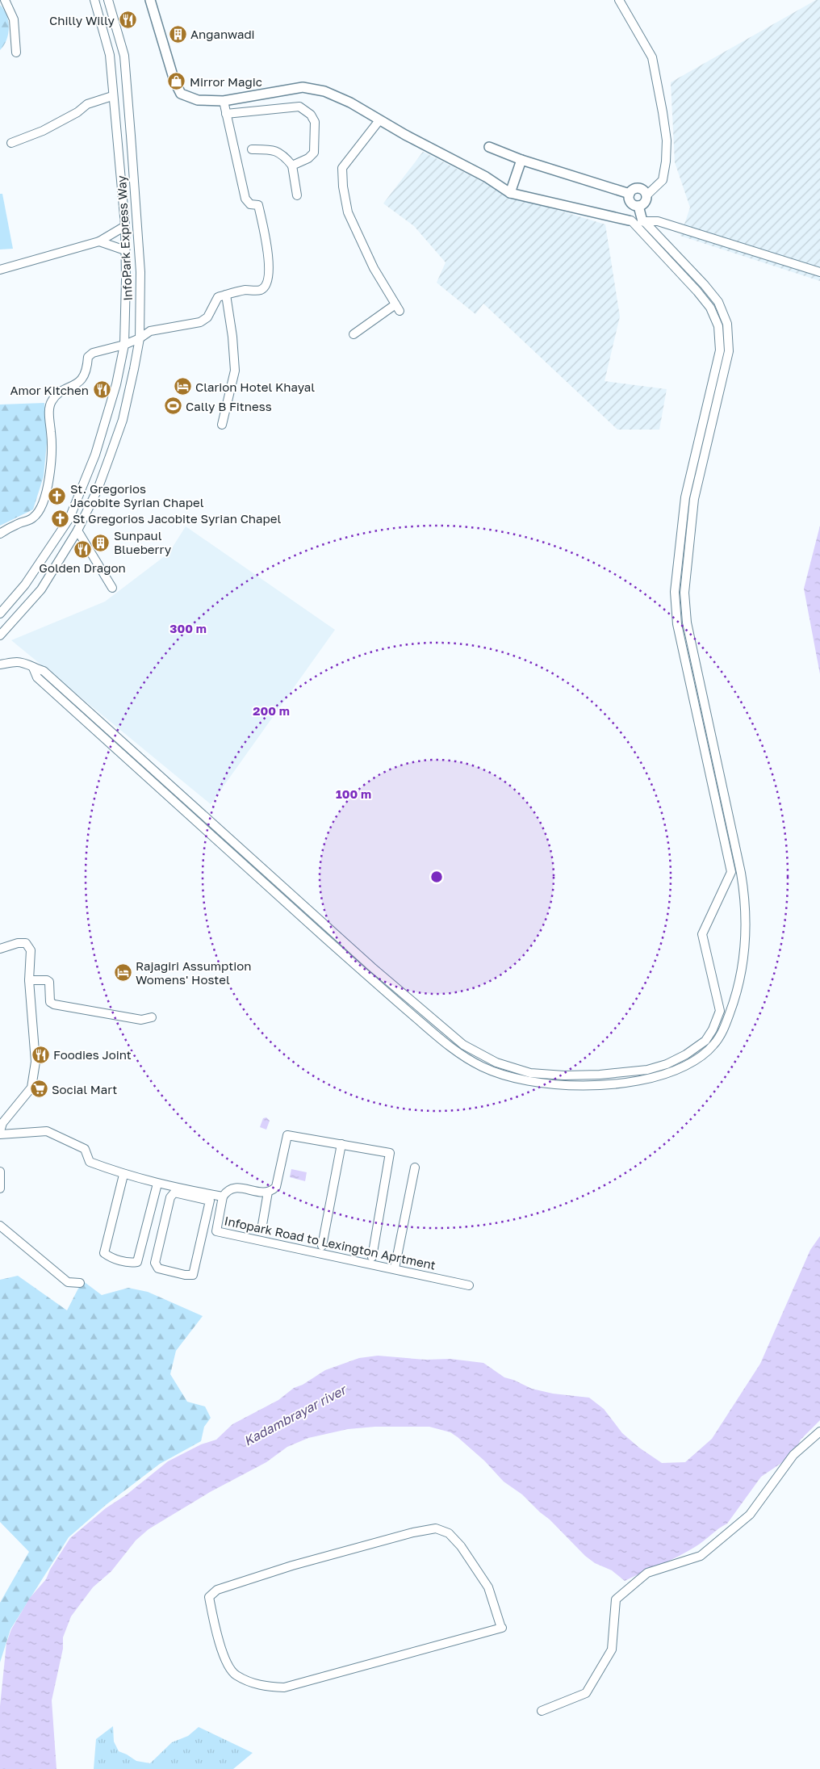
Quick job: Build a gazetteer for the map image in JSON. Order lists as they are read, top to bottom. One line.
{"streets":{"street":["InfoPark Express Way","Infopark Road to Lexington Aprtment"]},"water":["Kadambrayar river"],"places":{"restaurant":["Chilly Willy","Amor Kitchen","Golden Dragon","Foodies Joint"],"building":["Anganwadi","Sunpaul Blueberry"],"shop":["Mirror Magic"],"hotel":["Clarion Hotel Khayal","Rajagiri Assumption Womens' Hostel"],"sports":["Cally B Fitness"],"church":["St. Gregorios Jacobite Syrian Chapel","St Gregorios Jacobite Syrian Chapel"],"supermarket":["Social Mart"]},"rings":["300 m","200 m","100 m"]}
